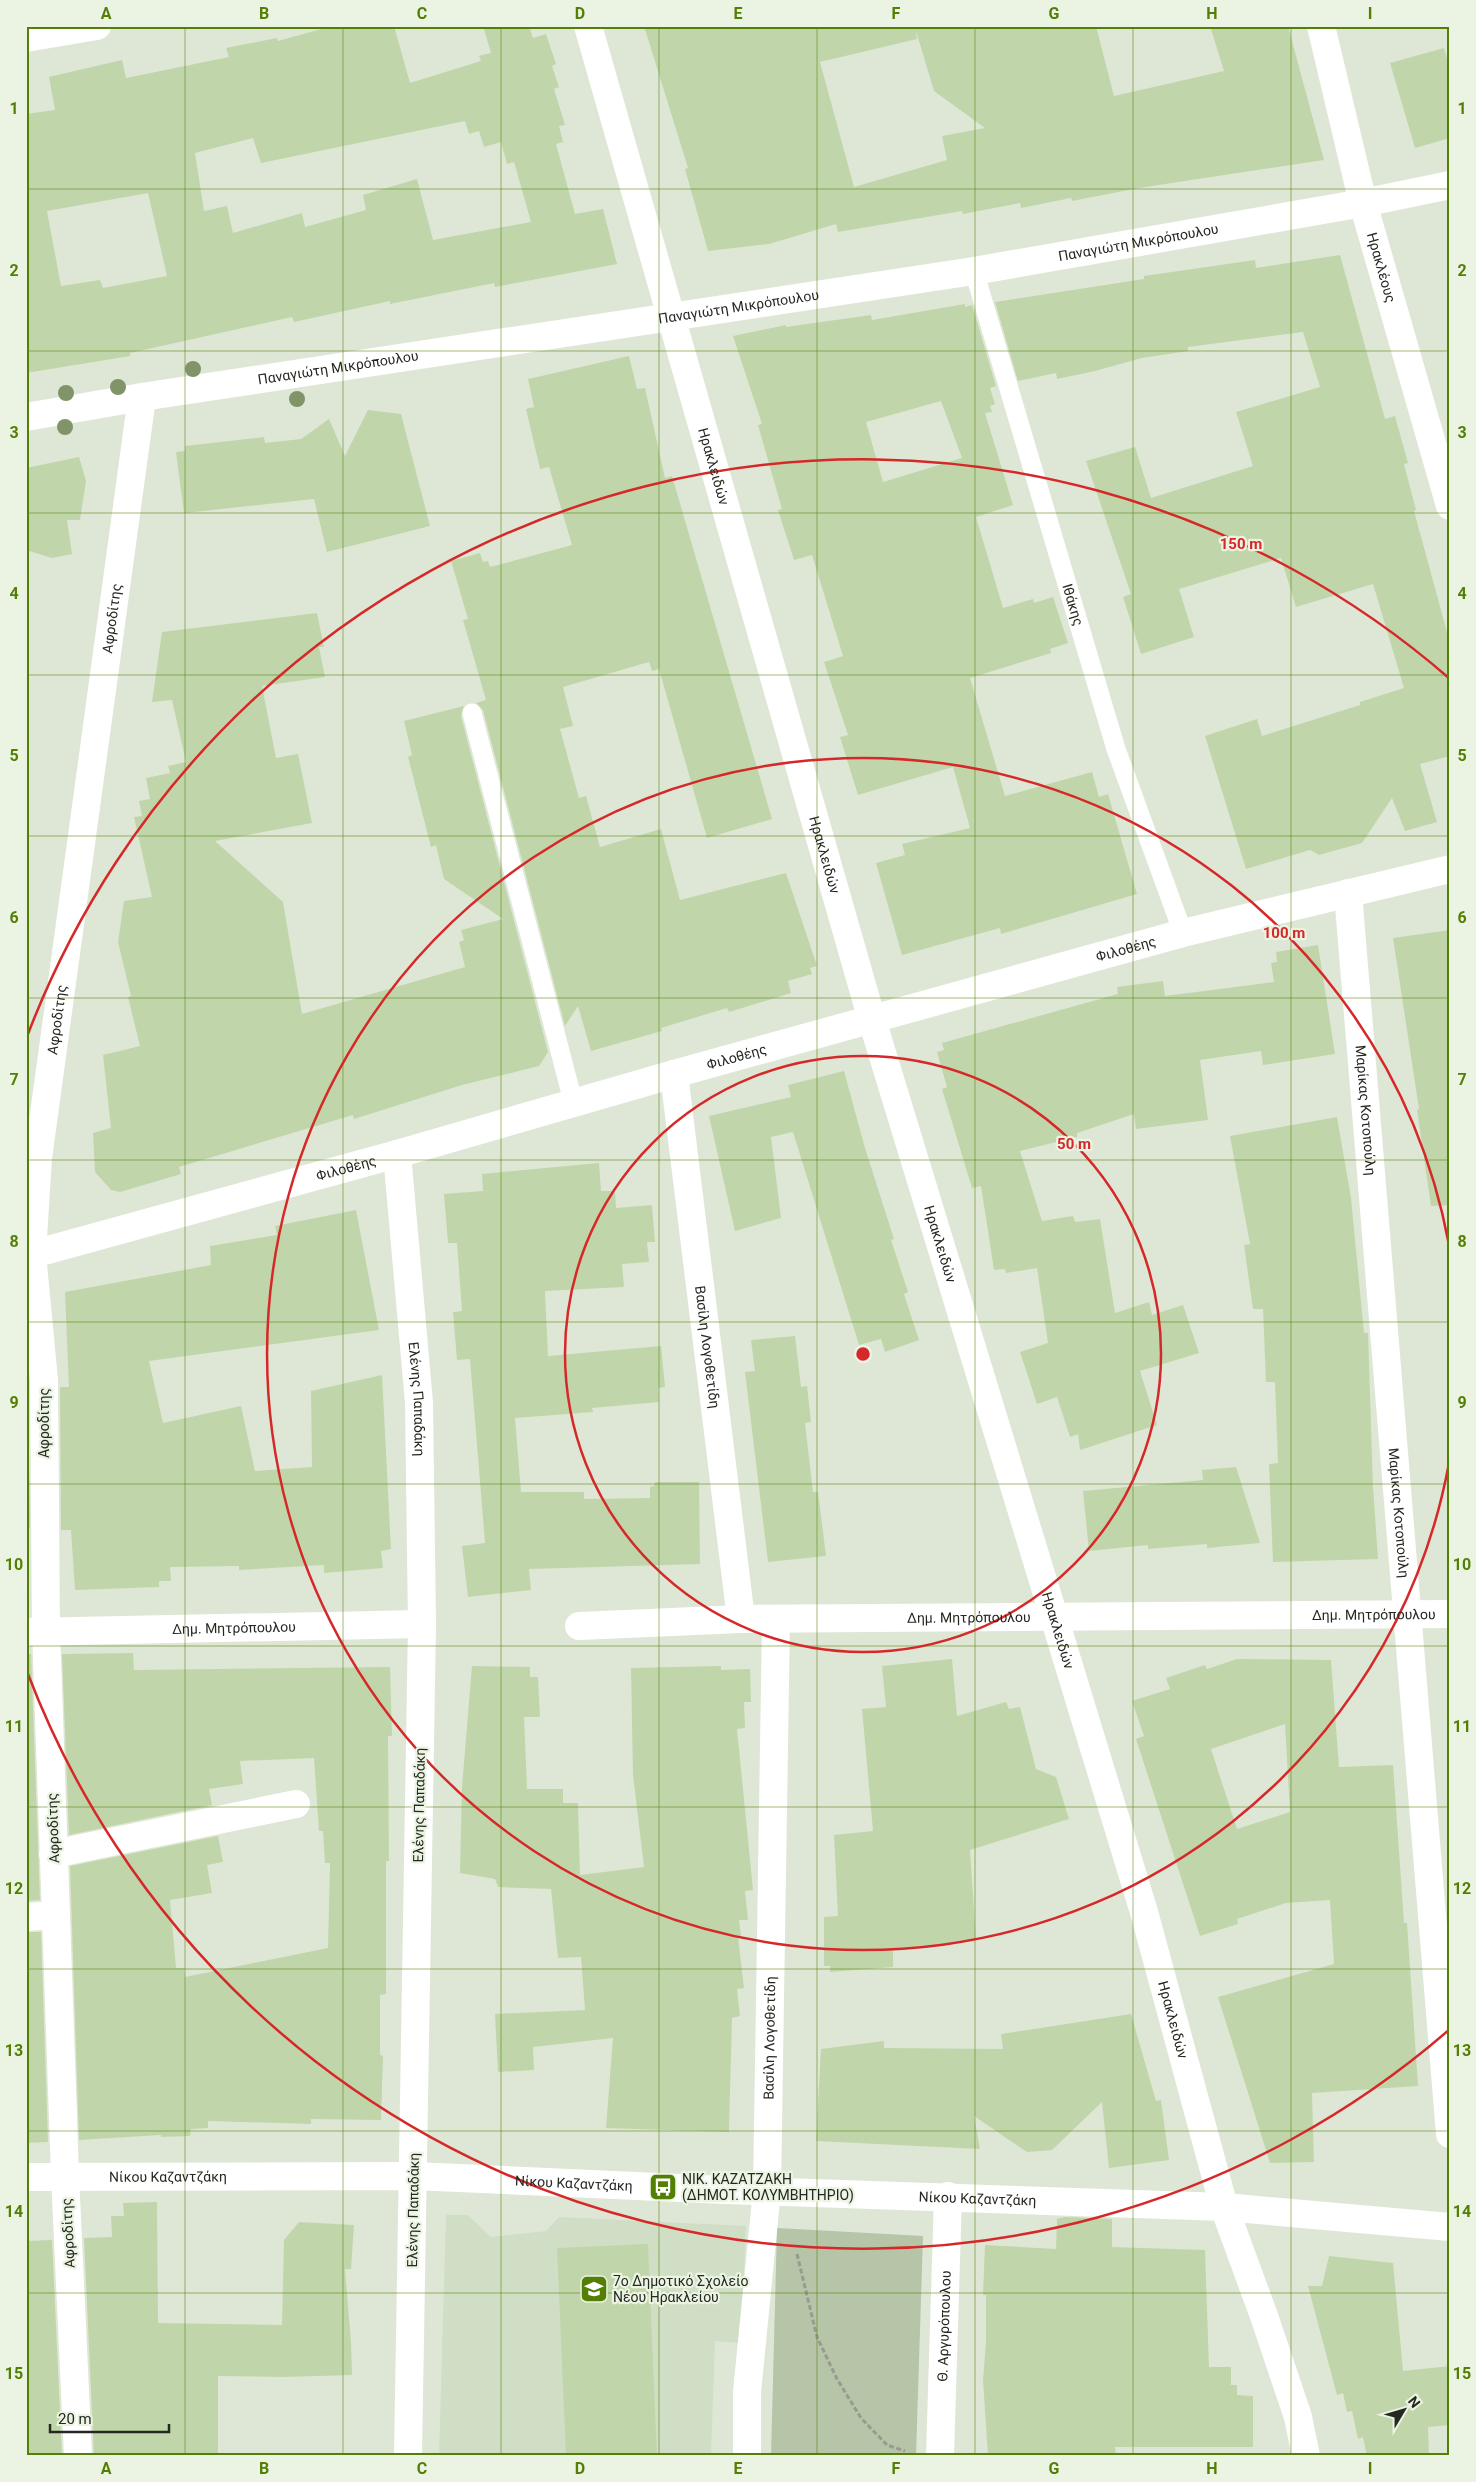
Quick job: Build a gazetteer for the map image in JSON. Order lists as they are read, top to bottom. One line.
{"streets":{"street":["Παναγιώτη Μικρόπουλου","Ηρακλέους","Ηρακλειδών","Αφροδίτης","Φιλοθέης","Μαρίκας Κοτοπούλη","Βασίλη Λογοθετίδη","Ελένης Παπαδάκη","Δημ. Μητρόπουλου","Νίκου Καζαντζάκη","Θ. Αργυρόπουλου"],"lane":["Ιθάκης"]},"crossings":[["Παναγιώτη Μικρόπουλου","Ηρακλέους"],["Παναγιώτη Μικρόπουλου","Ηρακλειδών"],["Παναγιώτη Μικρόπουλου","Ιθάκης"],["Παναγιώτη Μικρόπουλου","Αφροδίτης"],["Ηρακλειδών","Φιλοθέης"],["Ηρακλειδών","Δημ. Μητρόπουλου"],["Ηρακλειδών","Νίκου Καζαντζάκη"],["Ιθάκης","Φιλοθέης"],["Αφροδίτης","Φιλοθέης"],["Αφροδίτης","Δημ. Μητρόπουλου"],["Αφροδίτης","Νίκου Καζαντζάκη"],["Φιλοθέης","Μαρίκας Κοτοπούλη"],["Φιλοθέης","Βασίλη Λογοθετίδη"],["Φιλοθέης","Ελένης Παπαδάκη"],["Μαρίκας Κοτοπούλη","Δημ. Μητρόπουλου"],["Βασίλη Λογοθετίδη","Δημ. Μητρόπουλου"],["Βασίλη Λογοθετίδη","Νίκου Καζαντζάκη"],["Ελένης Παπαδάκη","Δημ. Μητρόπουλου"],["Ελένης Παπαδάκη","Νίκου Καζαντζάκη"],["Νίκου Καζαντζάκη","Θ. Αργυρόπουλου"]],"places":{"bus stop":["ΝΙΚ. ΚΑΖΑΤΖΑΚΗ (ΔΗΜΟΤ. ΚΟΛΥΜΒΗΤΗΡΙΟ)"],"school or university":["7ο Δημοτικό Σχολείο Νέου Ηρακλείου"]},"scale_bar":"20 m","north":"top right","grid":{"columns":["A","B","C","D","E","F","G","H","I"],"rows":["1","2","3","4","5","6","7","8","9","10","11","12","13","14","15"]},"rings":["150 m","100 m","50 m"]}
